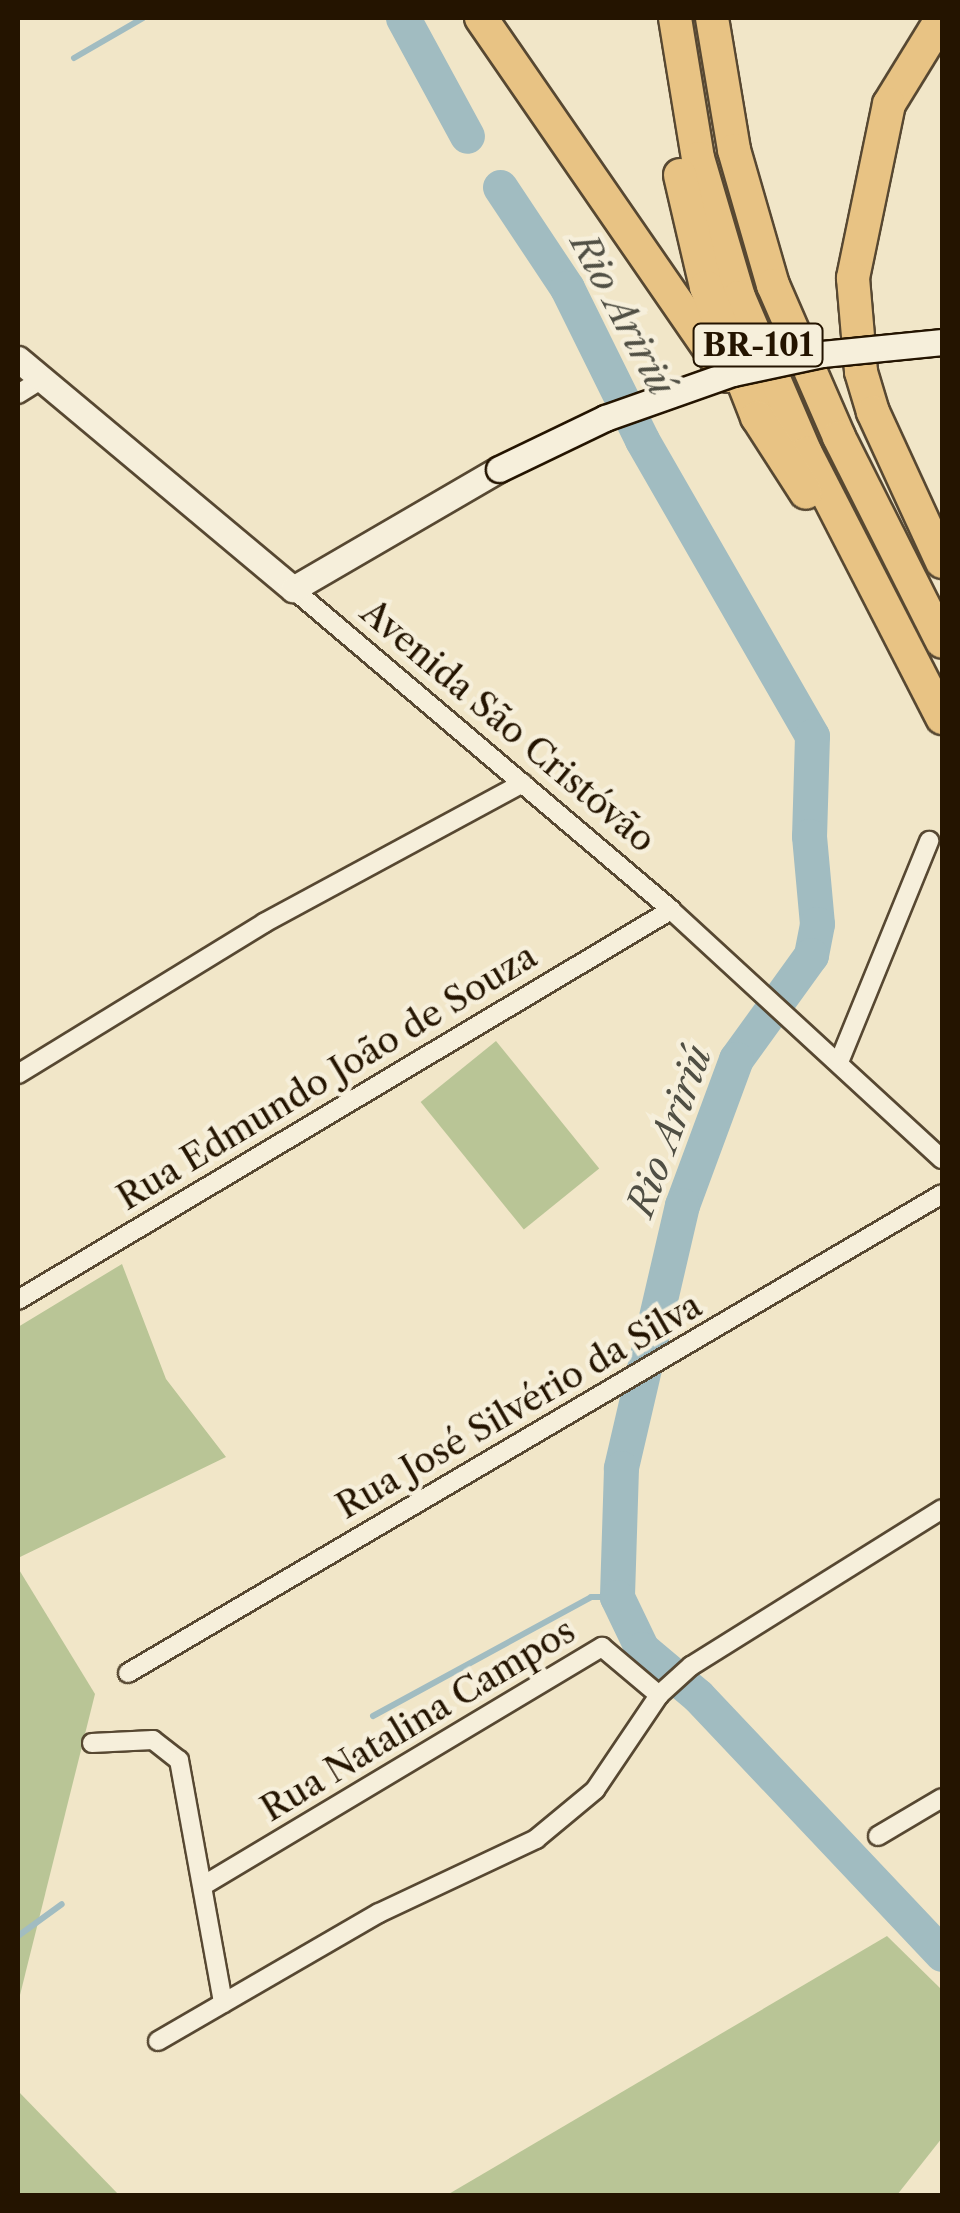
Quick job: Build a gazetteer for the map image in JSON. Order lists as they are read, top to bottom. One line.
{"streets":{"highway":["BR-101"],"main road":["Avenida São Cristóvão"],"street":["Rua Edmundo João de Souza","Rua José Silvério da Silva","Rua Natalina Campos"]},"crossings":[["Avenida São Cristóvão","Rua Edmundo João de Souza"]],"water":["Rio Aririú"]}
